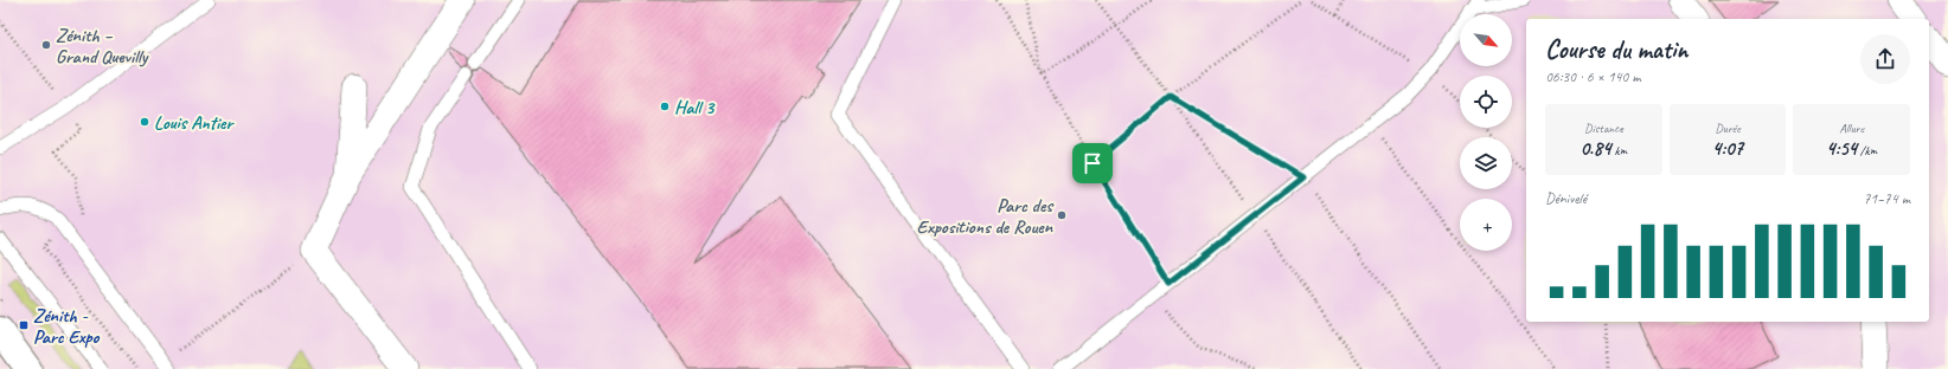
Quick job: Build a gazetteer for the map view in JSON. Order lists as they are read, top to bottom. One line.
{"places":{"other":["Zénith – Grand Quevilly","Hall 3","Louis Antier","Parc des Expositions de Rouen"],"transit":["Zénith - Parc Expo"]},"north":"bottom right","page":{"map_buttons":"+","heading":["Course du matin","06:30 · 6 × 140 m"],"stats":[["Distance","0.84 km"],["Durée","4:07"],["Allure","4:54 /km"]],"chart":["Dénivelé","71–74 m"]}}
